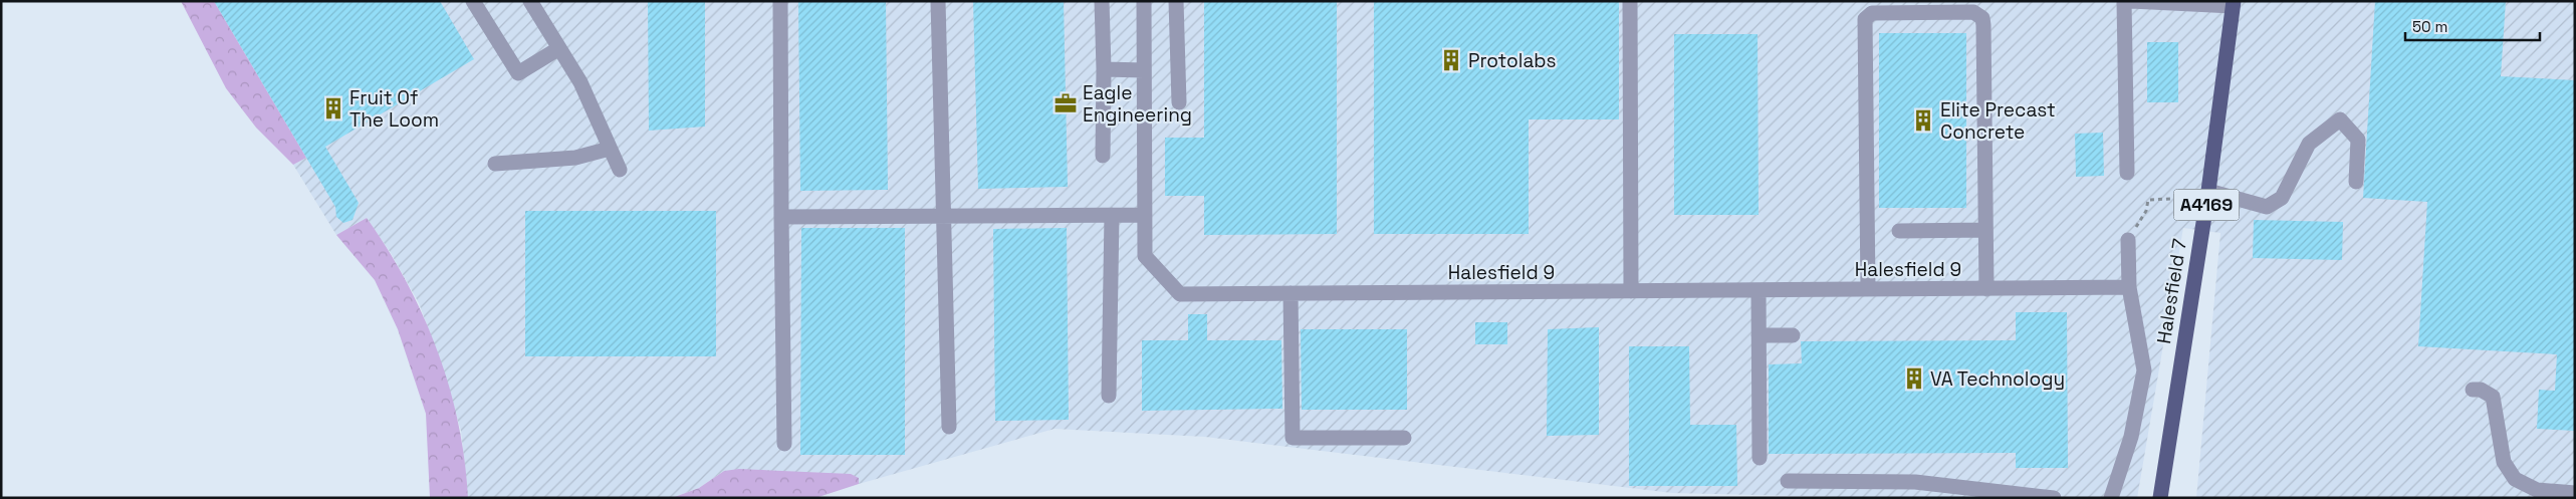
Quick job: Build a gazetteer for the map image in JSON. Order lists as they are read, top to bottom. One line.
{"streets":{"main road":["A4169","Halesfield 7"],"street":["Halesfield 9"]},"places":{"building":["Protolabs","Fruit Of The Loom","Elite Precast Concrete","VA Technology"],"office":["Eagle Engineering"]},"scale_bar":"50 m"}
